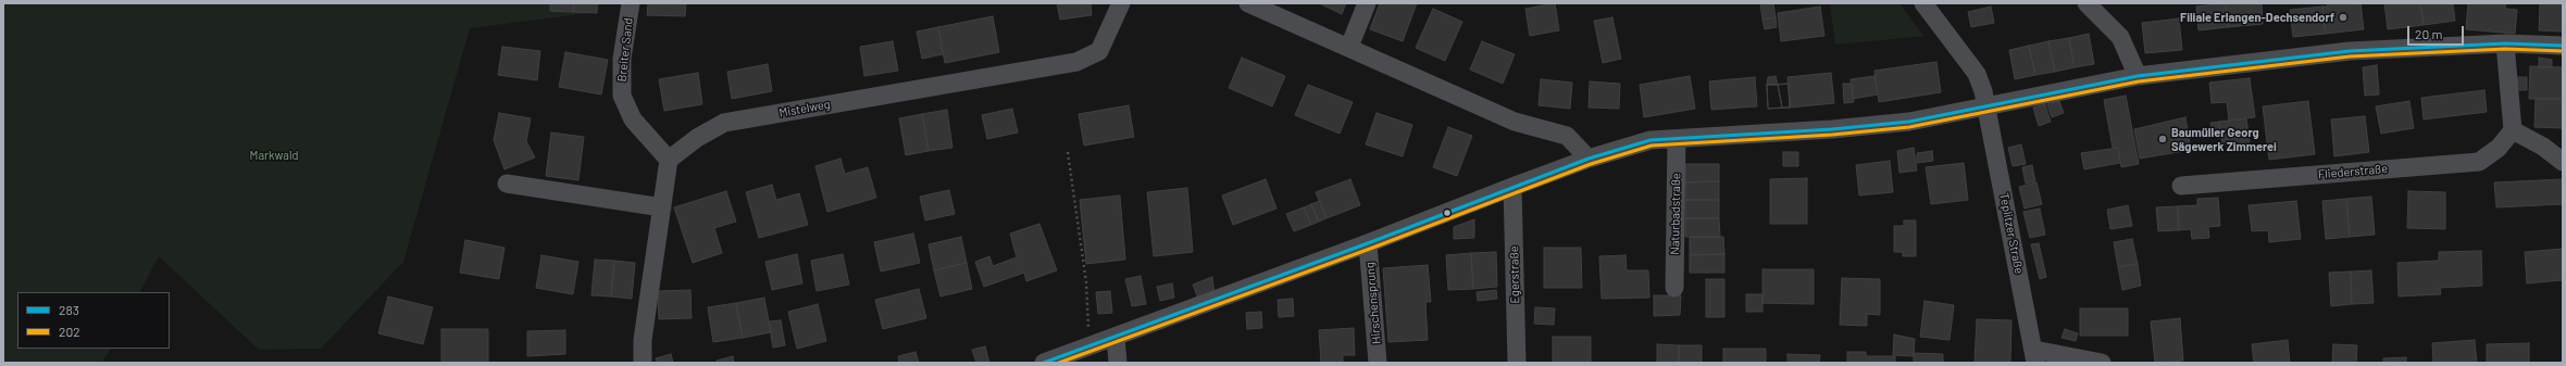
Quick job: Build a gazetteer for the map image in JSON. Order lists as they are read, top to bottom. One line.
{"streets":{"street":["Breiter Sand","Mistelweg","Fliederstraße","Naturbadstraße","Teplitzer Straße","Egerstraße","Hirschensprung"]},"crossings":[["Breiter Sand","Mistelweg"]],"parks":["Markwald"],"places":["Filiale Erlangen-Dechsendorf","Baumüller Georg Sägewerk Zimmerei"],"lines":["transit line 283","transit line 202"],"legend":["283","202"],"scale_bar":"20 m"}
